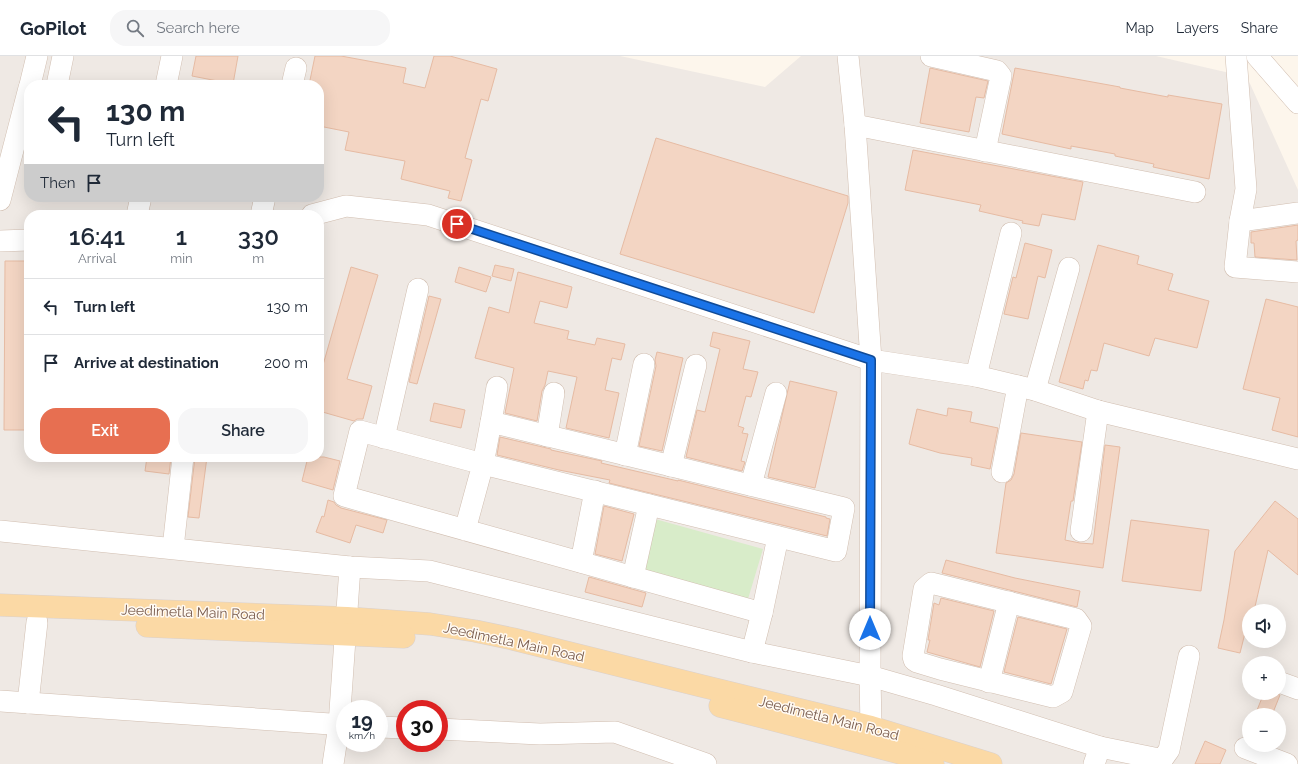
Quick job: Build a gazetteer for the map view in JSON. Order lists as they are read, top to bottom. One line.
{"streets":{"main road":["Jeedimetla Main Road"]},"page":{"header":"GoPilot","search":"Search here","nav":["Map","Layers","Share"],"turn":["130 m","Turn left"],"then":"Then","eta":["16:41","Arrival","1","min","330","m"],"list":[{"name":"Turn left","value":"130 m"},{"name":"Arrive at destination","value":"200 m"}],"buttons":["Exit","Share"],"map_buttons":["+","−"],"speed":"19 km/h","limit":"30"}}
